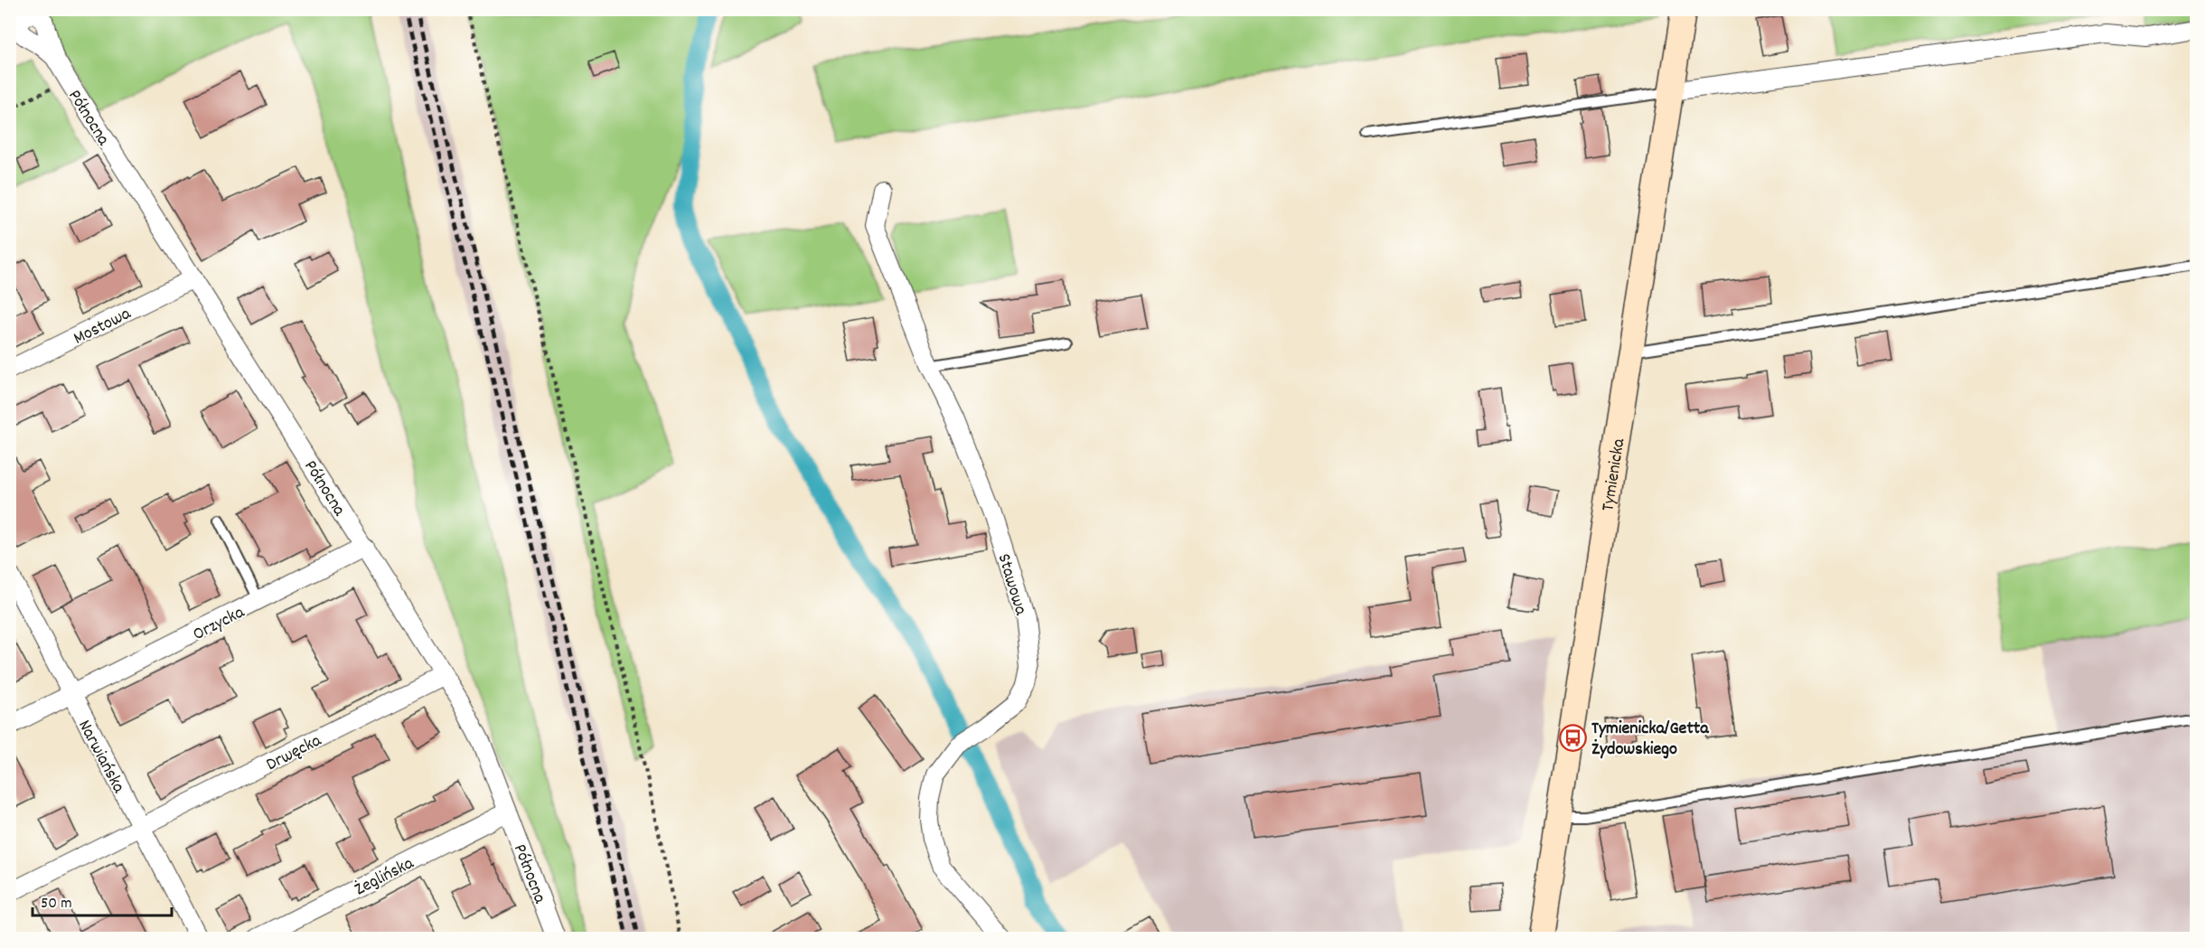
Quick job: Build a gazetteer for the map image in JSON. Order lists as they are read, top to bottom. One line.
{"streets":{"street":["Północna","Mostowa","Tymienicka","Stawowa","Orzycka","Drwęcka","Narwiańska","Żeglińska"]},"crossings":[["Północna","Mostowa"],["Północna","Orzycka"],["Północna","Drwęcka"],["Północna","Żeglińska"],["Orzycka","Narwiańska"],["Drwęcka","Narwiańska"]],"places":{"bus stop":["Tymienicka/Getta Żydowskiego"]},"scale_bar":"50 m"}
